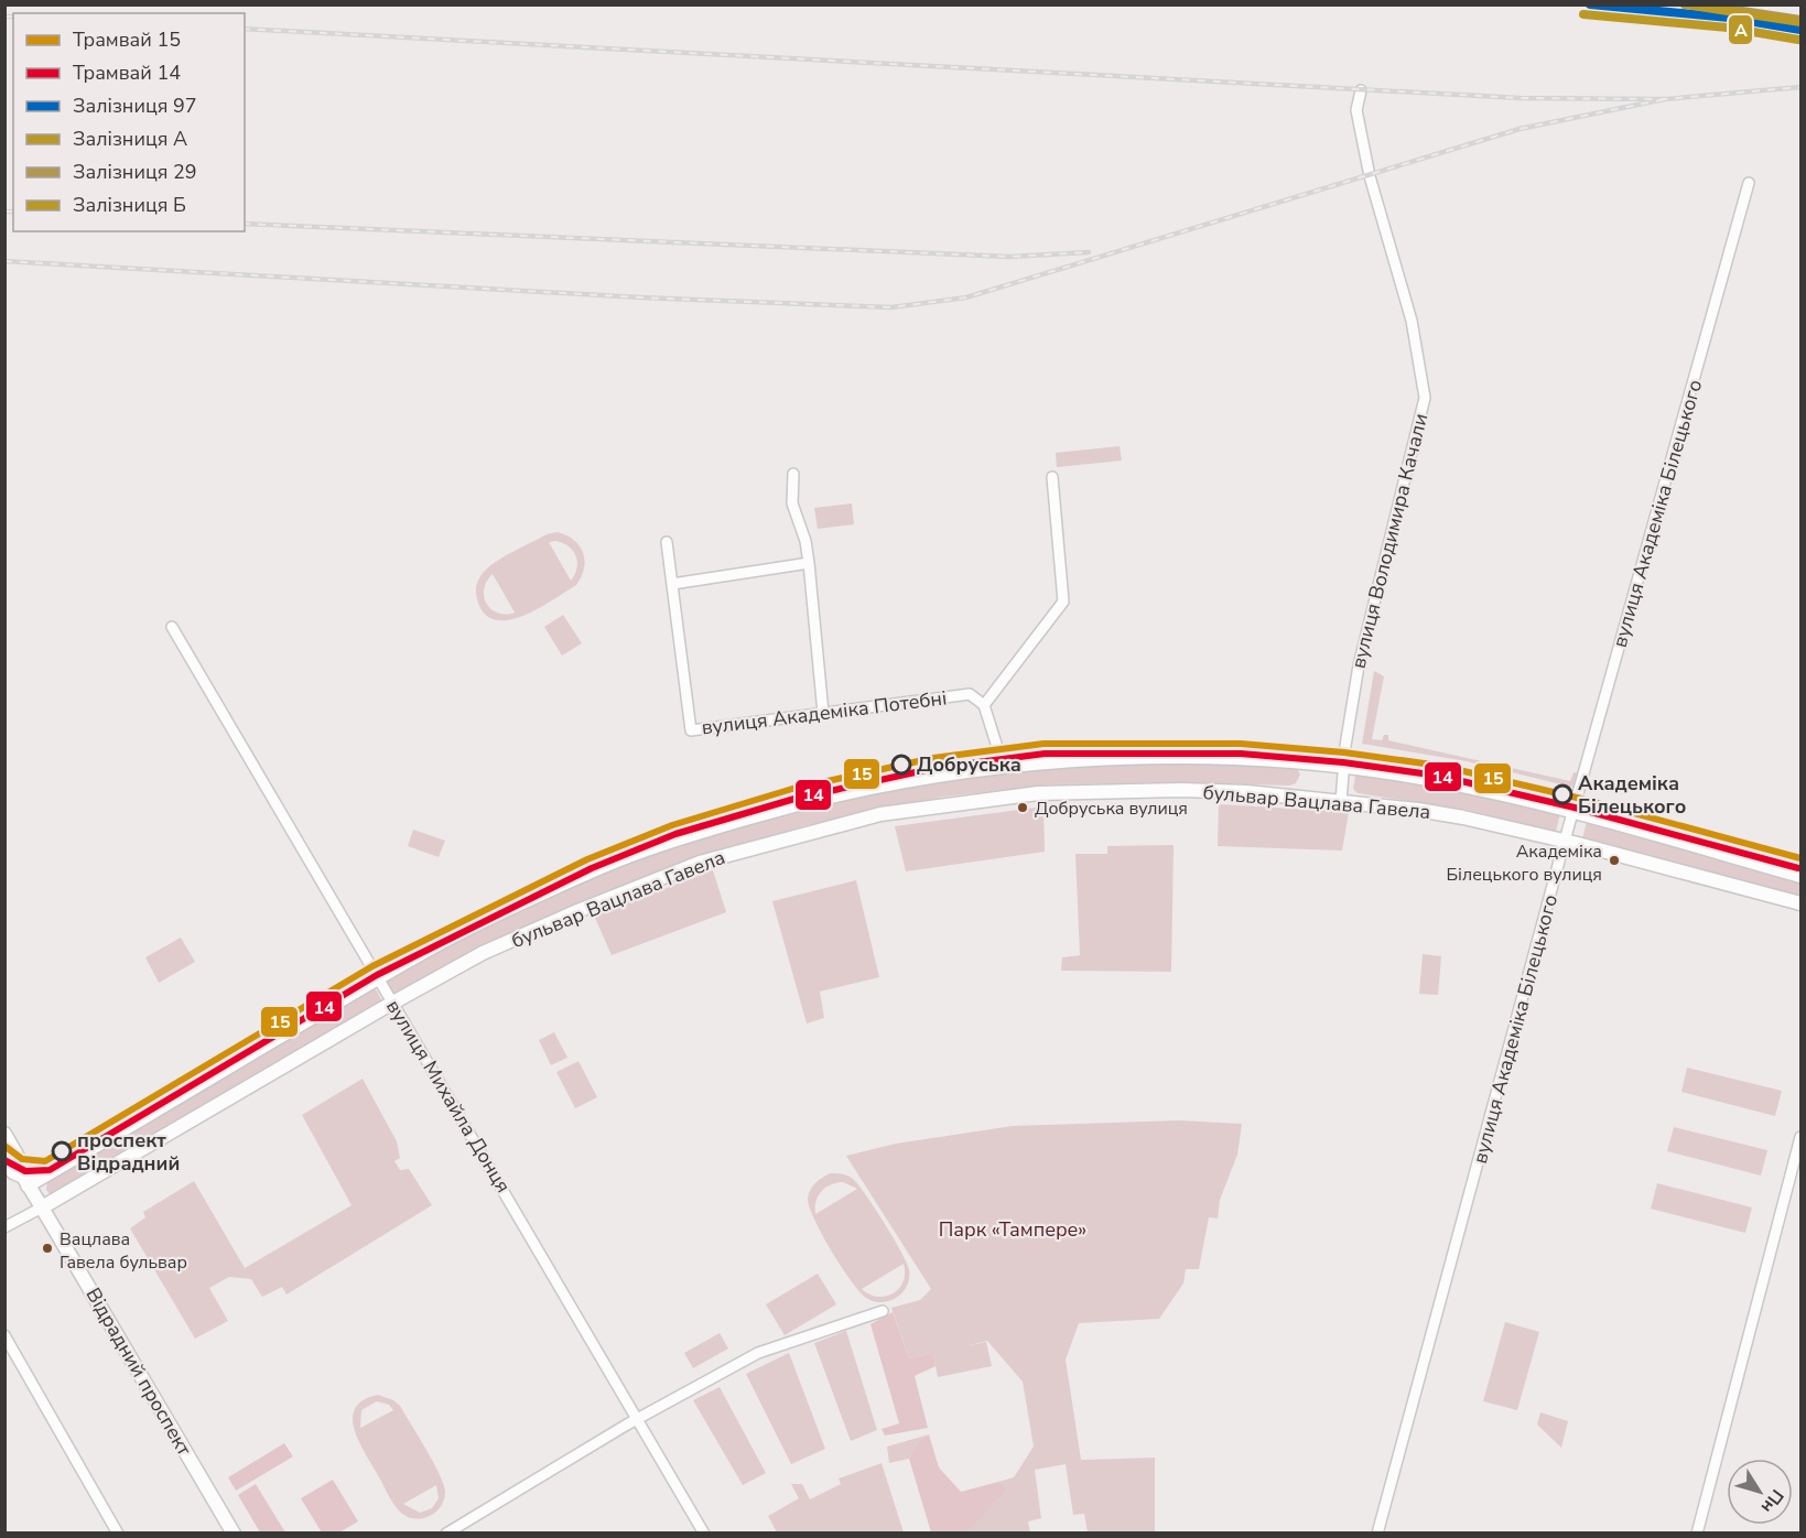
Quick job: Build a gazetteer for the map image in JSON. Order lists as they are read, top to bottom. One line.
{"streets":{"main road":["бульвар Вацлава Гавела","Відрадний проспект"],"street":["вулиця Академіка Білецького","вулиця Володимира Качали","вулиця Академіка Потебні","вулиця Михайла Донця"]},"crossings":[["вулиця Академіка Білецького","бульвар Вацлава Гавела"],["вулиця Володимира Качали","бульвар Вацлава Гавела"],["бульвар Вацлава Гавела","вулиця Михайла Донця"],["бульвар Вацлава Гавела","Відрадний проспект"]],"parks":["Парк «Тампере»"],"places":["Добруська","Академіка Білецького","Добруська вулиця","Академіка Білецького вулиця","проспект Відрадний","Вацлава Гавела бульвар"],"lines":["rail line 97","rail line 29","rail line Б","rail line A","tram line 15","tram line 14"],"legend":["Трамвай 15","Трамвай 14","Залізниця 97","Залізниця A","Залізниця 29","Залізниця Б"],"north":"bottom right"}
